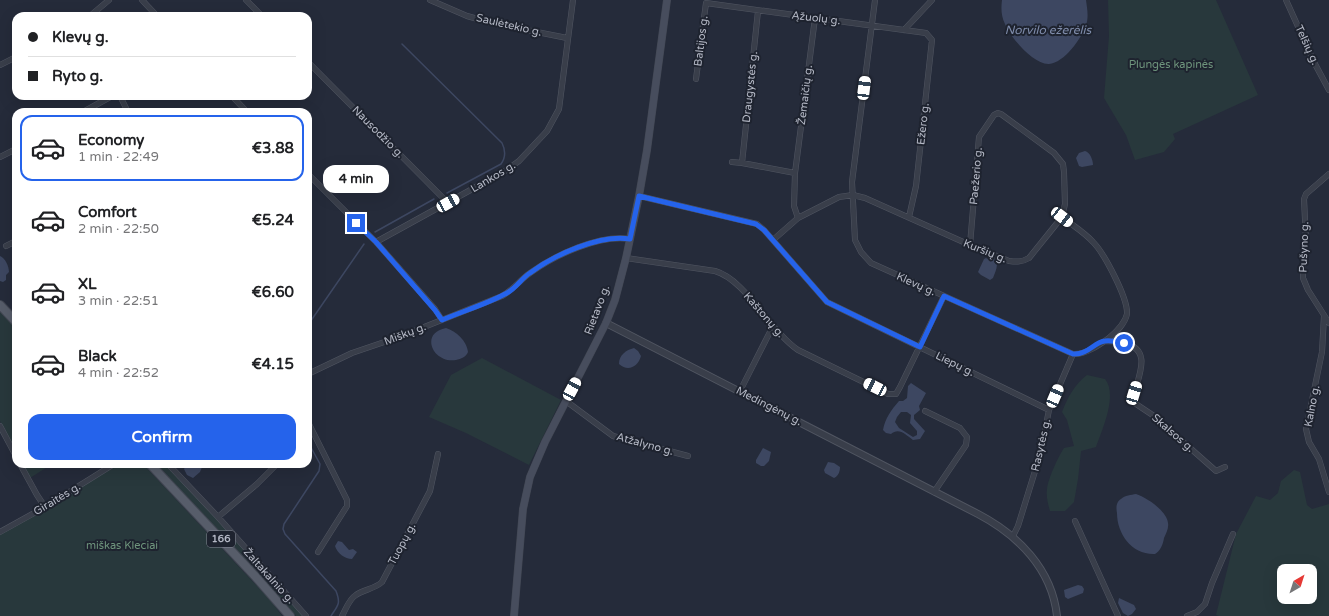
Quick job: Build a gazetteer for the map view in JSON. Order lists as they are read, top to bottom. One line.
{"streets":{"main road":["Rietavo g.","166","Žaltakalnio g."],"street":["Ąžuolų g.","Saulėtekio g.","Baltijos g.","Telšių g.","Draugystės g.","Žemaičių g.","Ežero g.","Nausodžio g.","Paežerio g.","Lankos g.","Pušyno g.","Kuršių g.","Klevų g.","Kaštonų g.","Miškų g.","Liepų g.","Medingėnų g.","Kalno g.","Skalsos g.","Atžalyno g.","Rasytės g.","Giraitės g.","Tuopų g."]},"crossings":[["Ąžuolų g.","Baltijos g."],["Ąžuolų g.","Draugystės g."],["Ąžuolų g.","Žemaičių g."],["Ąžuolų g.","Ežero g."],["Ąžuolų g.","Klevų g."],["Saulėtekio g.","Lankos g."],["Ežero g.","Kuršių g."],["Nausodžio g.","Lankos g."],["Paežerio g.","Kuršių g."],["Pušyno g.","Kalno g."],["Kuršių g.","Klevų g."],["Klevų g.","Rasytės g."],["Rietavo g.","Kaštonų g."],["Rietavo g.","Miškų g."],["Rietavo g.","Liepų g."],["Rietavo g.","Medingėnų g."],["Rietavo g.","Atžalyno g."],["Kaštonų g.","Liepų g."],["Liepų g.","Rasytės g."],["Medingėnų g.","Rasytės g."]],"water":["Norvilo ežerėlis"],"parks":["Plungės kapinės","miškas Kleciai"],"north":"top right","page":{"banner":["Klevų g.","Ryto g."],"list":[{"name":"Economy","note":"1 min · 22:49","value":"€3.88"},{"name":"Comfort","note":"2 min · 22:50","value":"€5.24"},{"name":"XL","note":"3 min · 22:51","value":"€6.60"},{"name":"Black","note":"4 min · 22:52","value":"€4.15"}],"bubble":"4 min","buttons":"Confirm"}}
